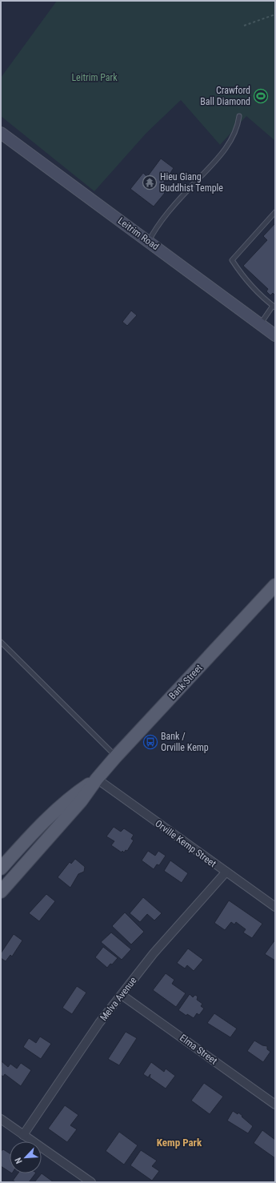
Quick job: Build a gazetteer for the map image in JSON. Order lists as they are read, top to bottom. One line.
{"streets":{"main road":["Leitrim Road","Bank Street"],"street":["Orville Kemp Street","Melva Avenue","Elma Street"]},"crossings":[["Bank Street","Orville Kemp Street"],["Orville Kemp Street","Melva Avenue"],["Melva Avenue","Elma Street"]],"districts":["Kemp Park"],"parks":["Leitrim Park"],"places":{"sports":["Crawford Ball Diamond"],"temple":["Hieu Giang Buddhist Temple"],"bus stop":["Bank / Orville Kemp"]},"north":"bottom left"}
